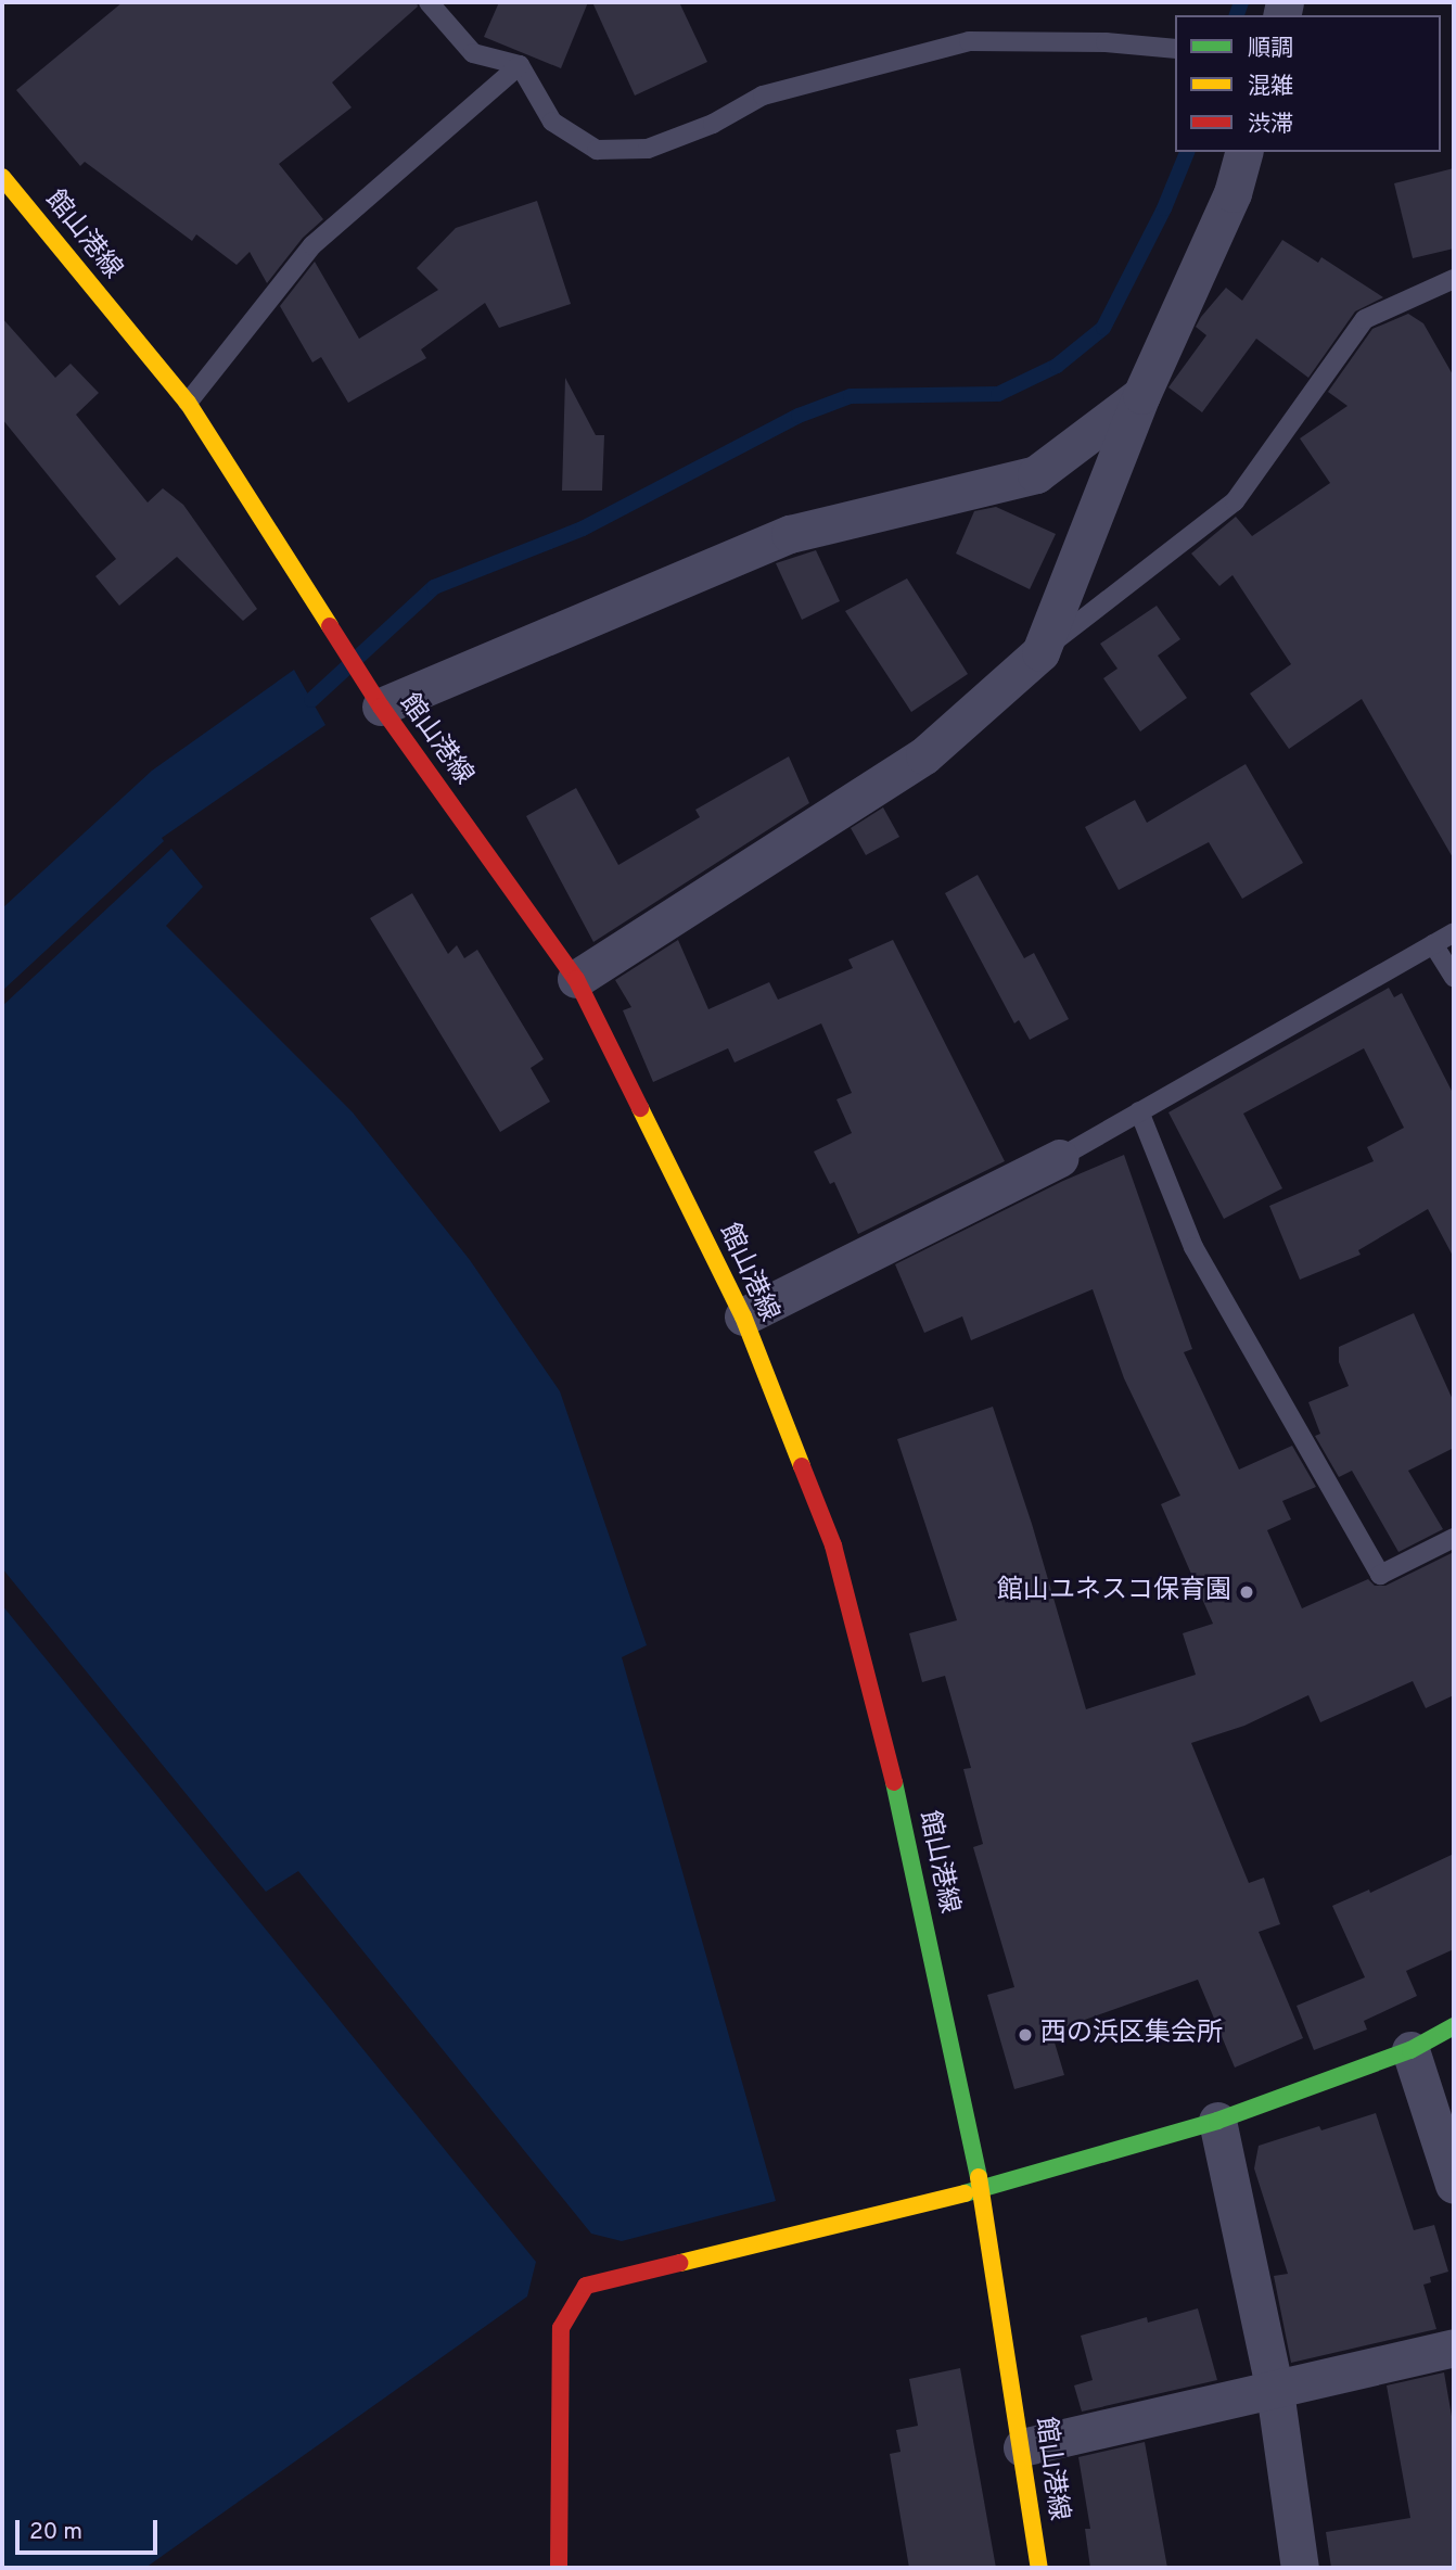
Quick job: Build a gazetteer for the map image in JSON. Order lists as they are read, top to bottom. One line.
{"streets":{"main road":["館山港線"]},"places":["館山ユネスコ保育園","西の浜区集会所"],"legend":["順調","混雑","渋滞"],"scale_bar":"20 m"}
